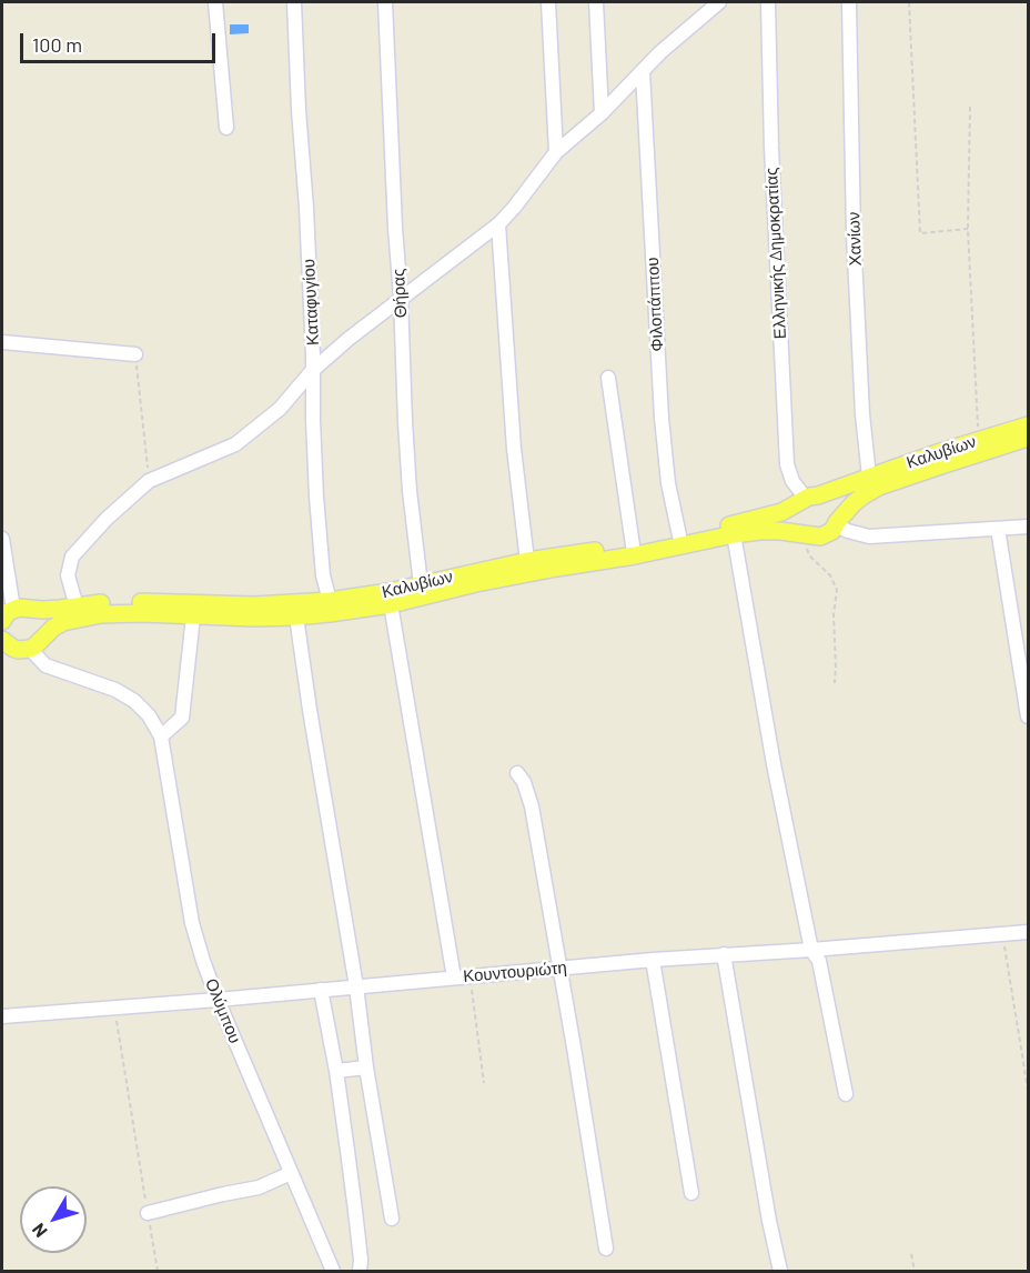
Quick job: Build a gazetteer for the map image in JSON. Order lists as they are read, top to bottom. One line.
{"streets":{"main road":["Καλυβίων"],"street":["Χανίων","Ελληνικής Δημοκρατίας","Θήρας","Καταφυγίου","Φιλοπάππου","Κουντουριώτη","Ολύμπου"]},"crossings":[["Χανίων","Καλυβίων"],["Ελληνικής Δημοκρατίας","Καλυβίων"],["Θήρας","Καλυβίων"],["Καταφυγίου","Καλυβίων"],["Φιλοπάππου","Καλυβίων"],["Κουντουριώτη","Ολύμπου"]],"scale_bar":"100 m","north":"bottom left"}
